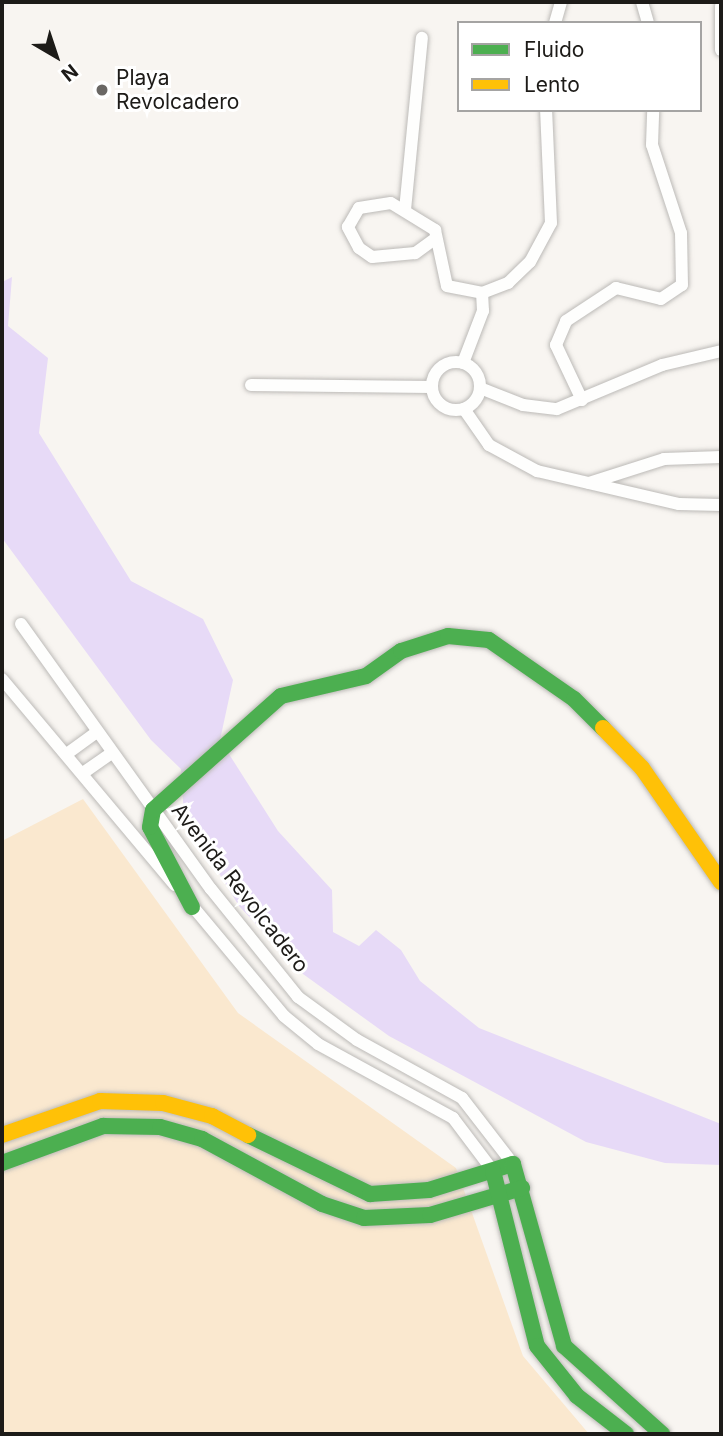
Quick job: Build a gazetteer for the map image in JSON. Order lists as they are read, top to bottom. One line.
{"streets":{"main road":["Avenida Revolcadero"]},"places":["Playa Revolcadero"],"legend":["Fluido","Lento"],"north":"bottom right"}
